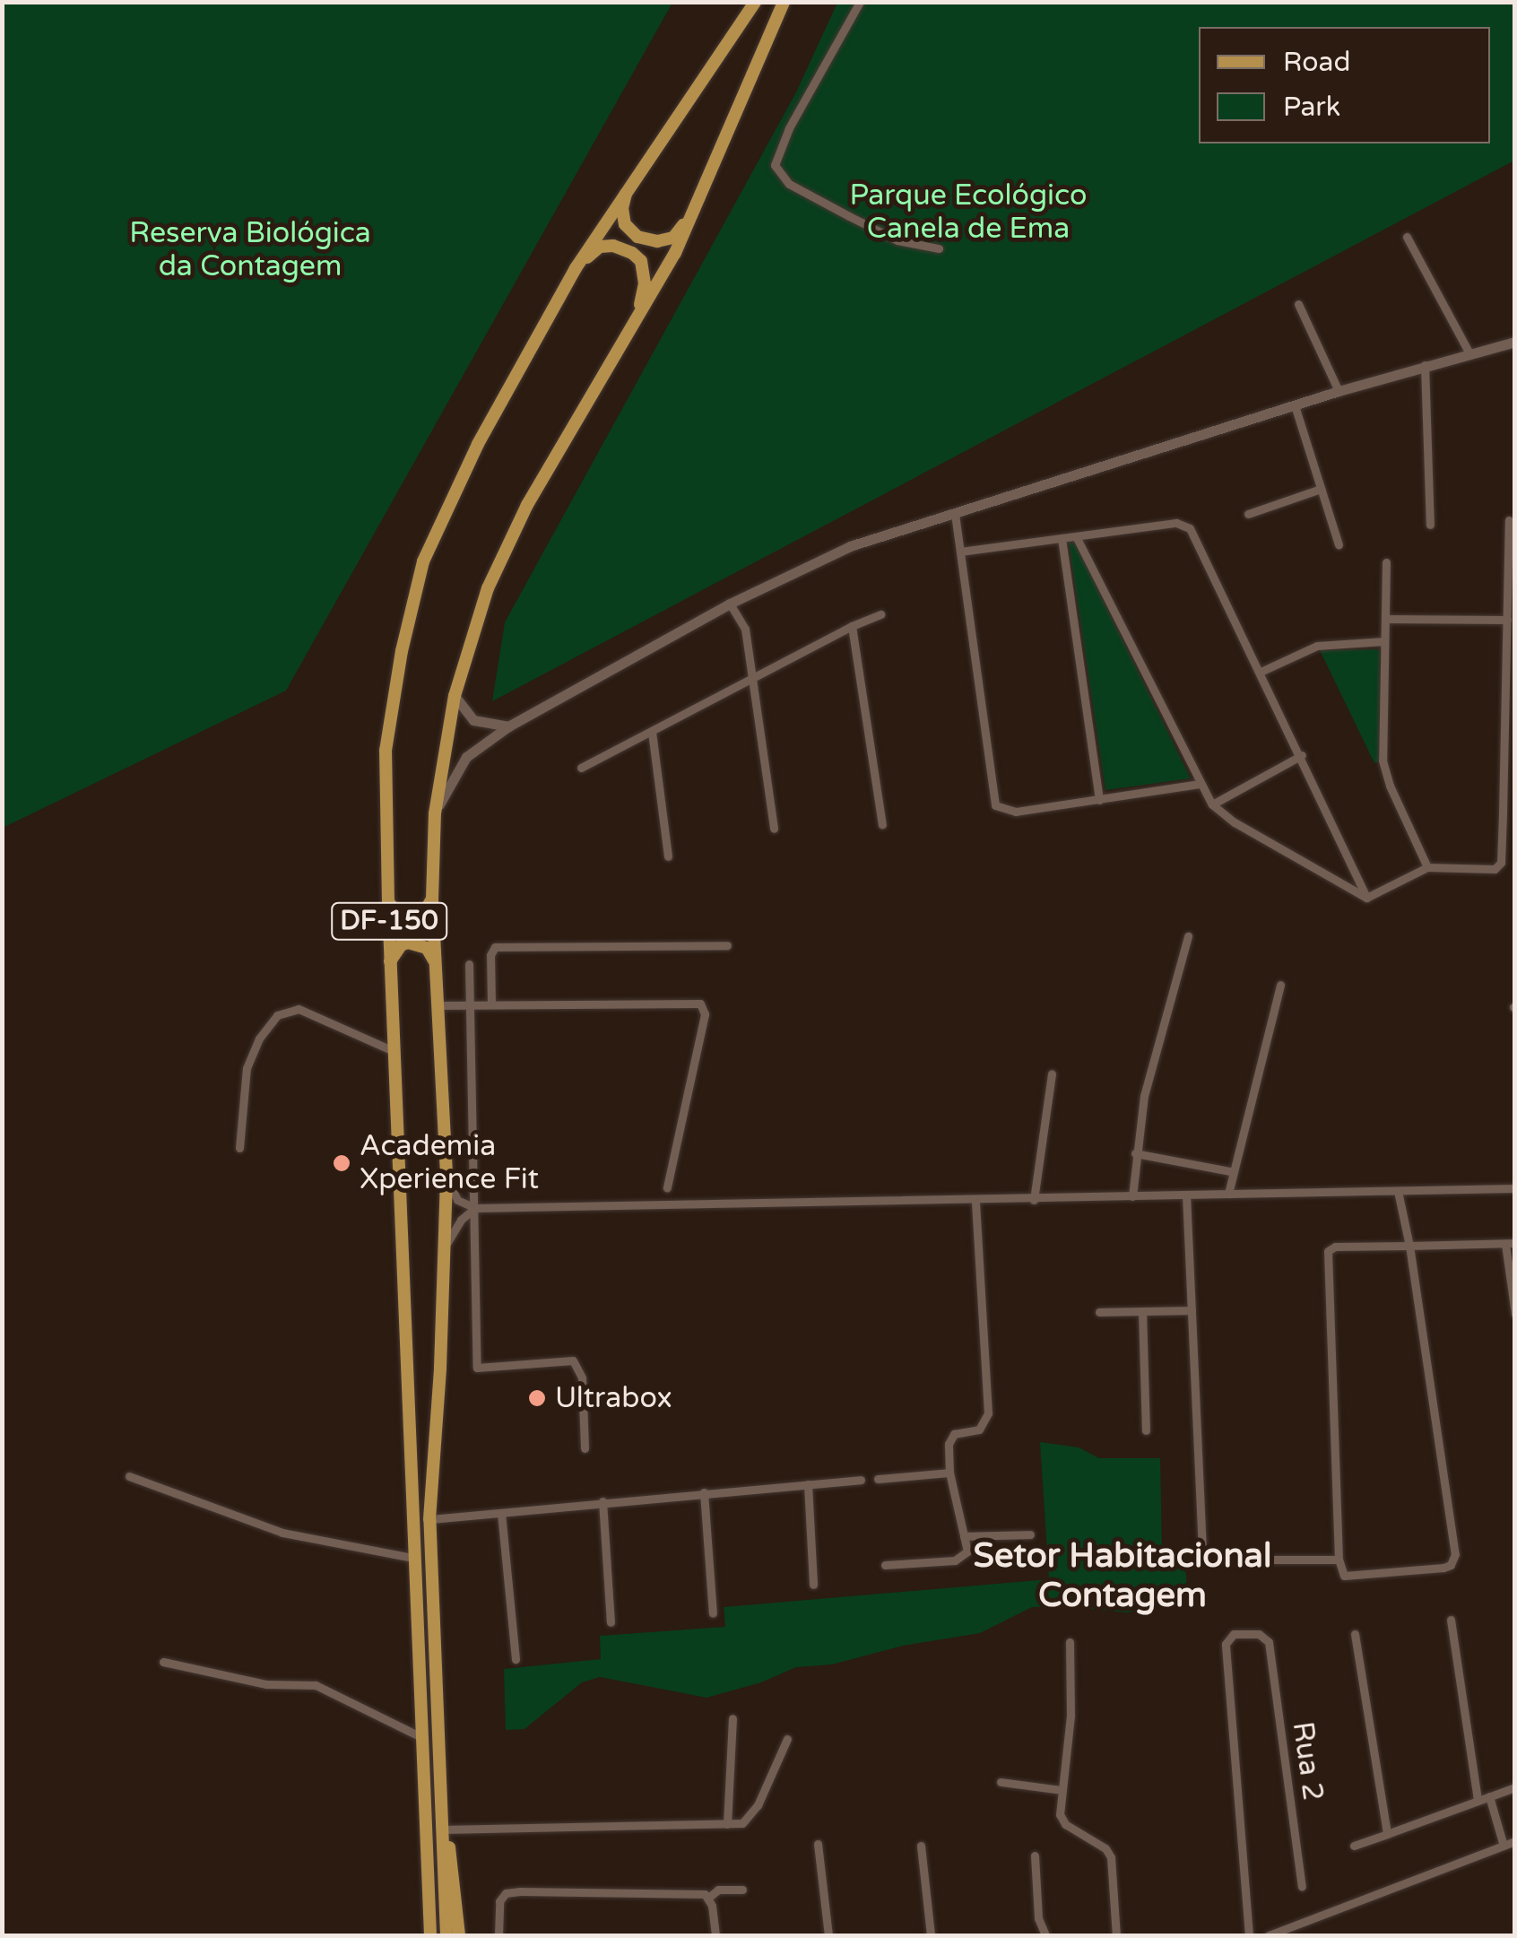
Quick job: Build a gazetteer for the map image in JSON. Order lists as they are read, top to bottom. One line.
{"streets":{"main road":["DF-150"],"street":["Rua 2"]},"districts":["Setor Habitacional Contagem"],"parks":["Parque Ecológico Canela de Ema","Reserva Biológica da Contagem"],"places":["Academia Xperience Fit","Ultrabox"],"legend":["Road","Park"]}
